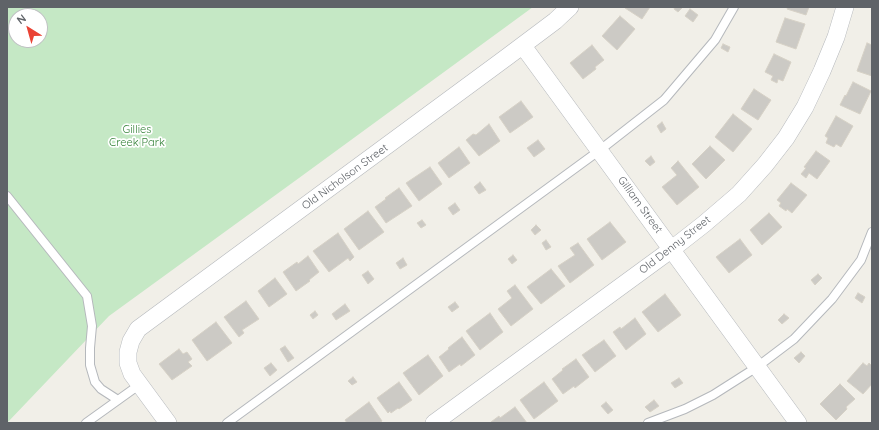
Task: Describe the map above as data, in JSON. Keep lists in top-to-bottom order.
{
  "streets": {
    "street": ["Old Nicholson Street", "Gilliam Street", "Old Denny Street"]
  },
  "crossings": [
    ["Old Nicholson Street", "Gilliam Street"],
    ["Gilliam Street", "Old Denny Street"]
  ],
  "parks": ["Gillies Creek Park"],
  "north": "top left"
}
